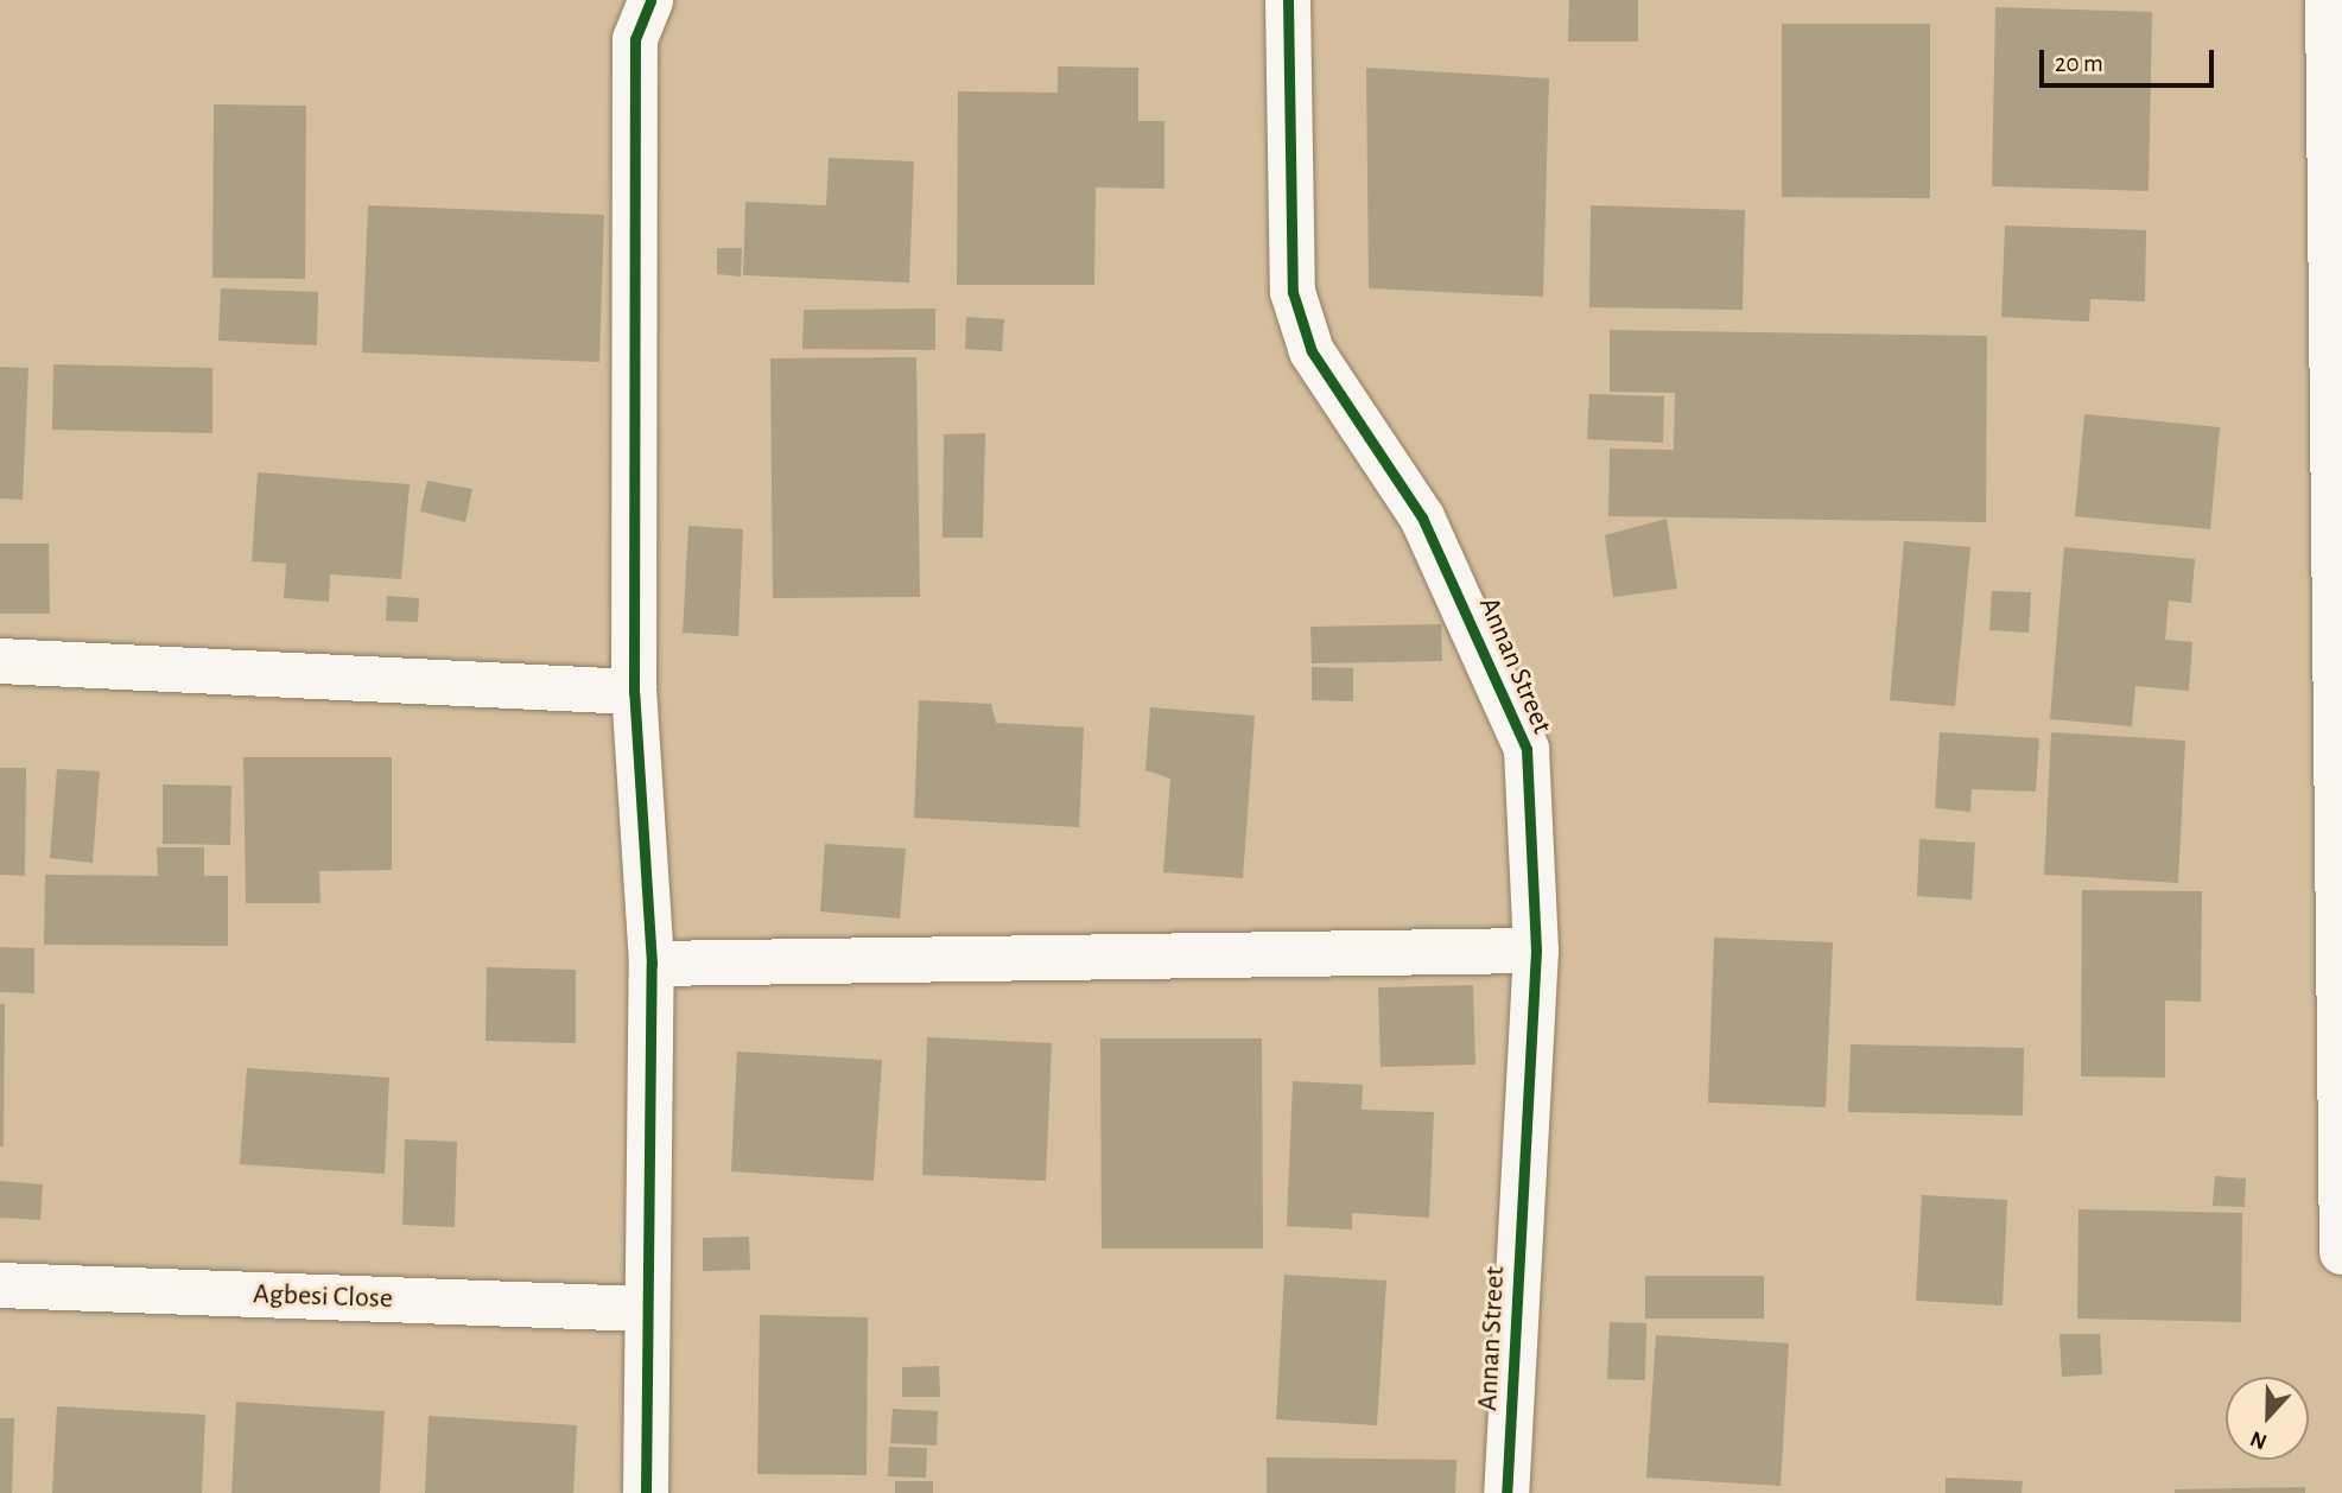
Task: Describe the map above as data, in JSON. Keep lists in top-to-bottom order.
{
  "streets": {
    "street": ["Annan Street", "Agbesi Close"]
  },
  "scale_bar": "20 m",
  "north": "bottom"
}
